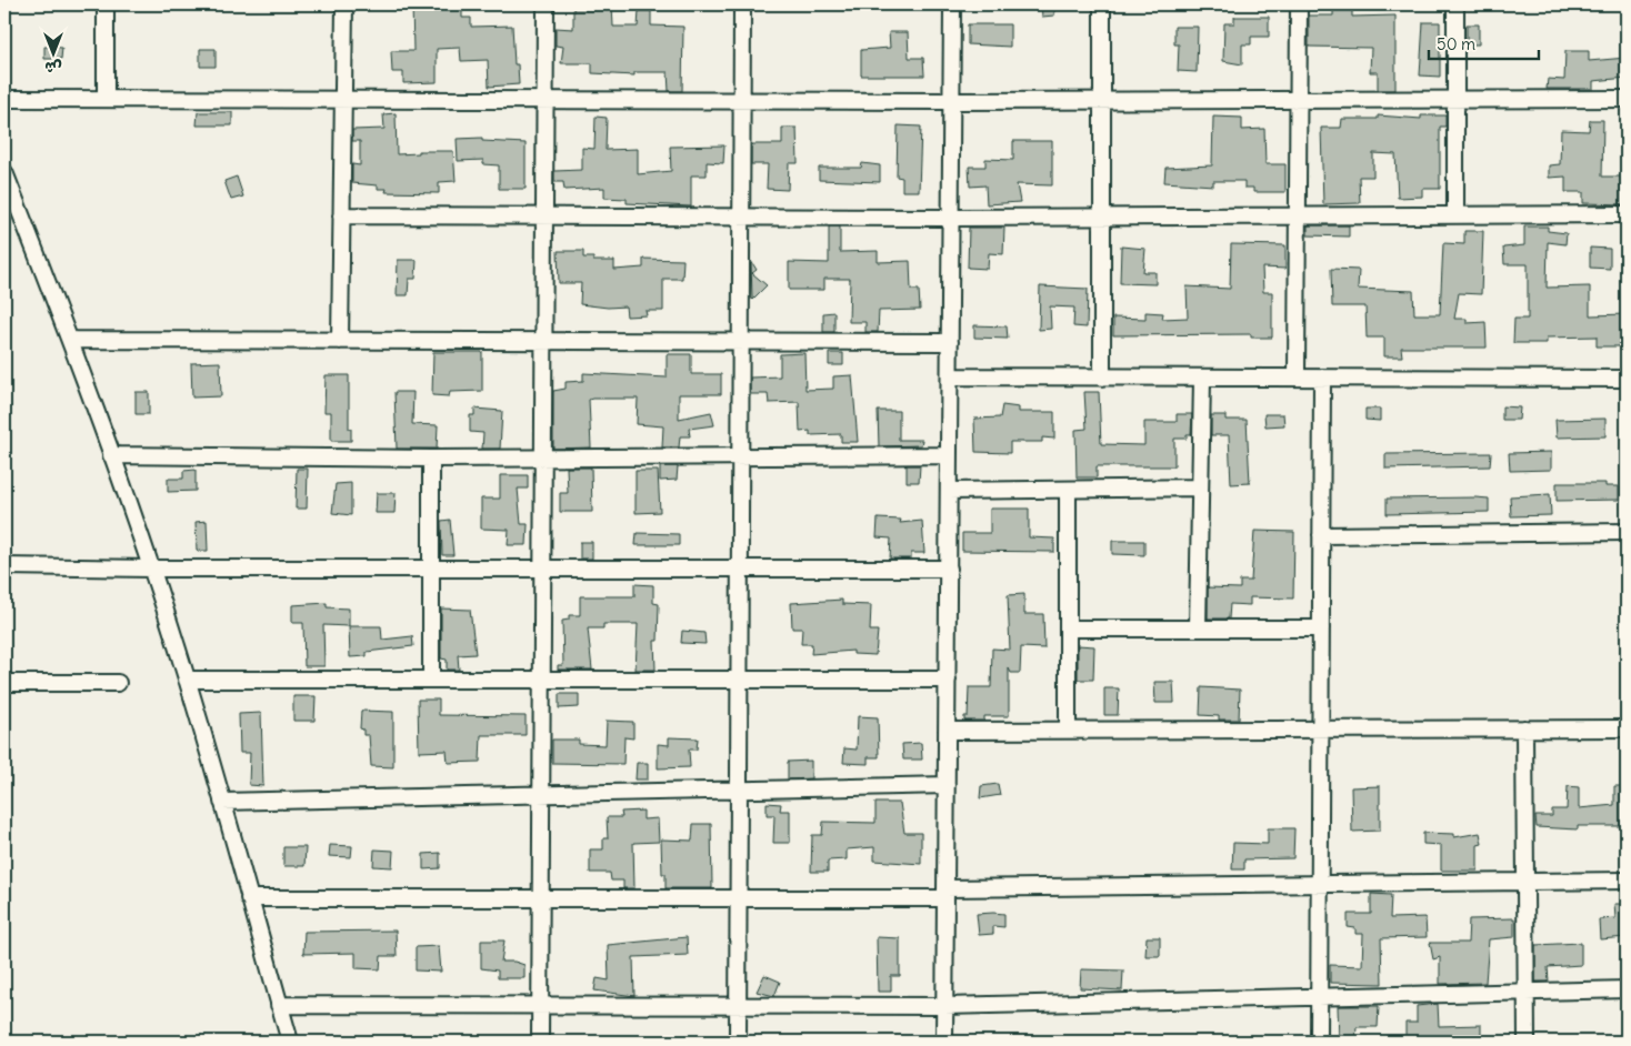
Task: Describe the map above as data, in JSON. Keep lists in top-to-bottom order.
{
  "scale_bar": "50 m",
  "north": "bottom"
}
